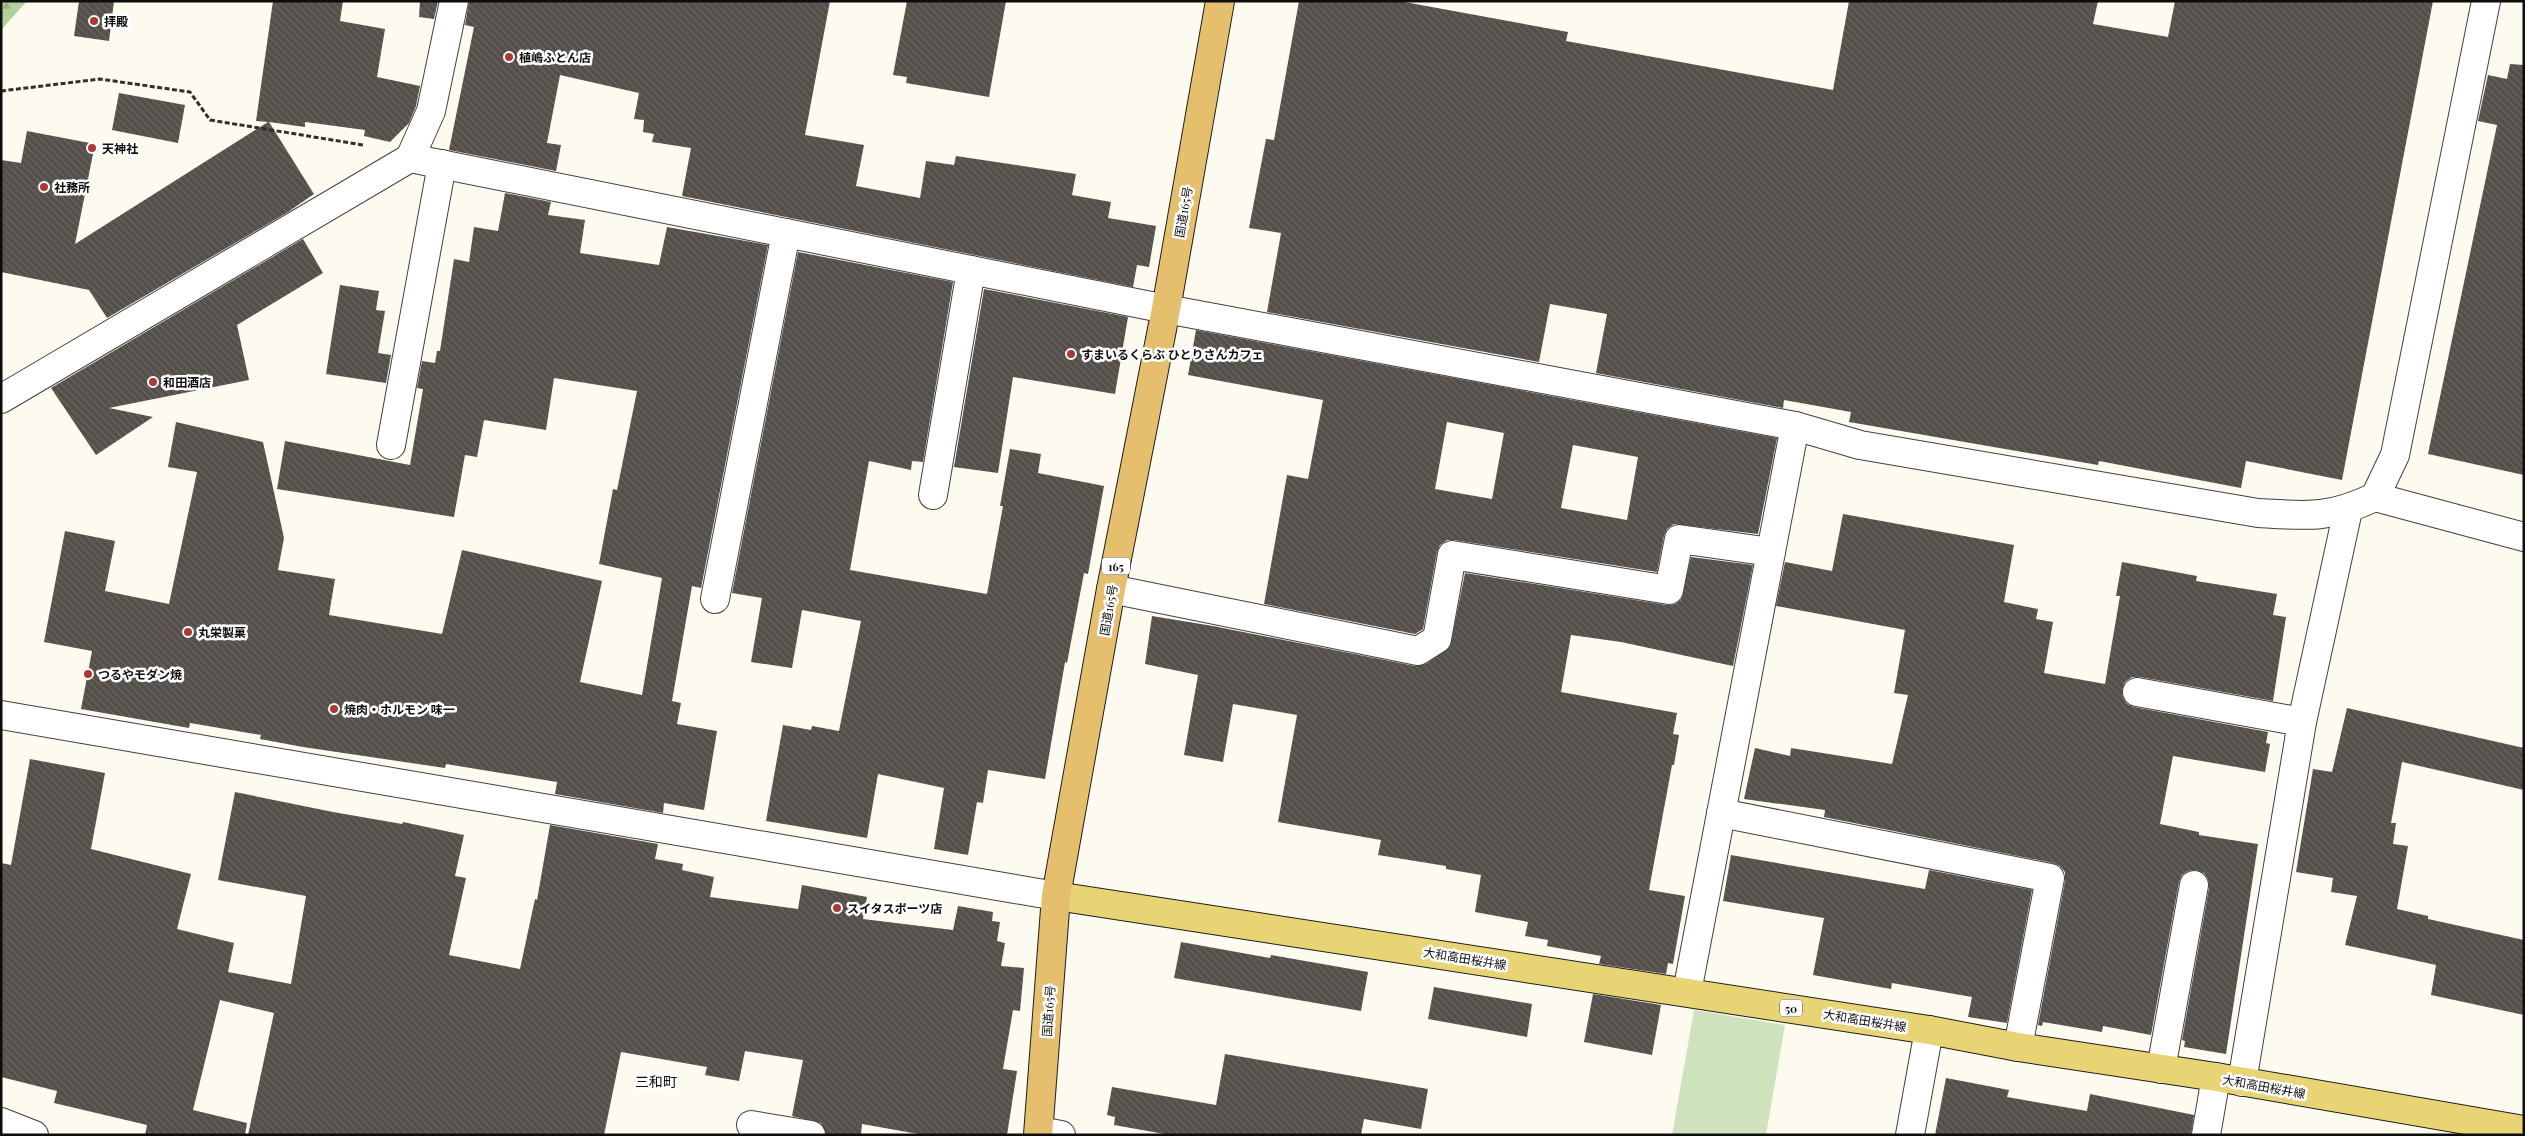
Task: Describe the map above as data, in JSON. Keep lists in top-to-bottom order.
{
  "streets": {
    "highway": ["国道165号", "165"],
    "main road": ["大和高田桜井線", "50"]
  },
  "crossings": [
    ["国道165号", "大和高田桜井線"]
  ],
  "districts": ["三和町"],
  "places": [
    "拝殿",
    "植嶋ふとん店",
    "天神社",
    "社務所",
    "すまいるくらぶ ひとりさんカフェ",
    "和田酒店",
    "丸栄製菓",
    "つるやモダン焼",
    "焼肉・ホルモン 味一",
    "スイタスポーツ店"
  ]
}
